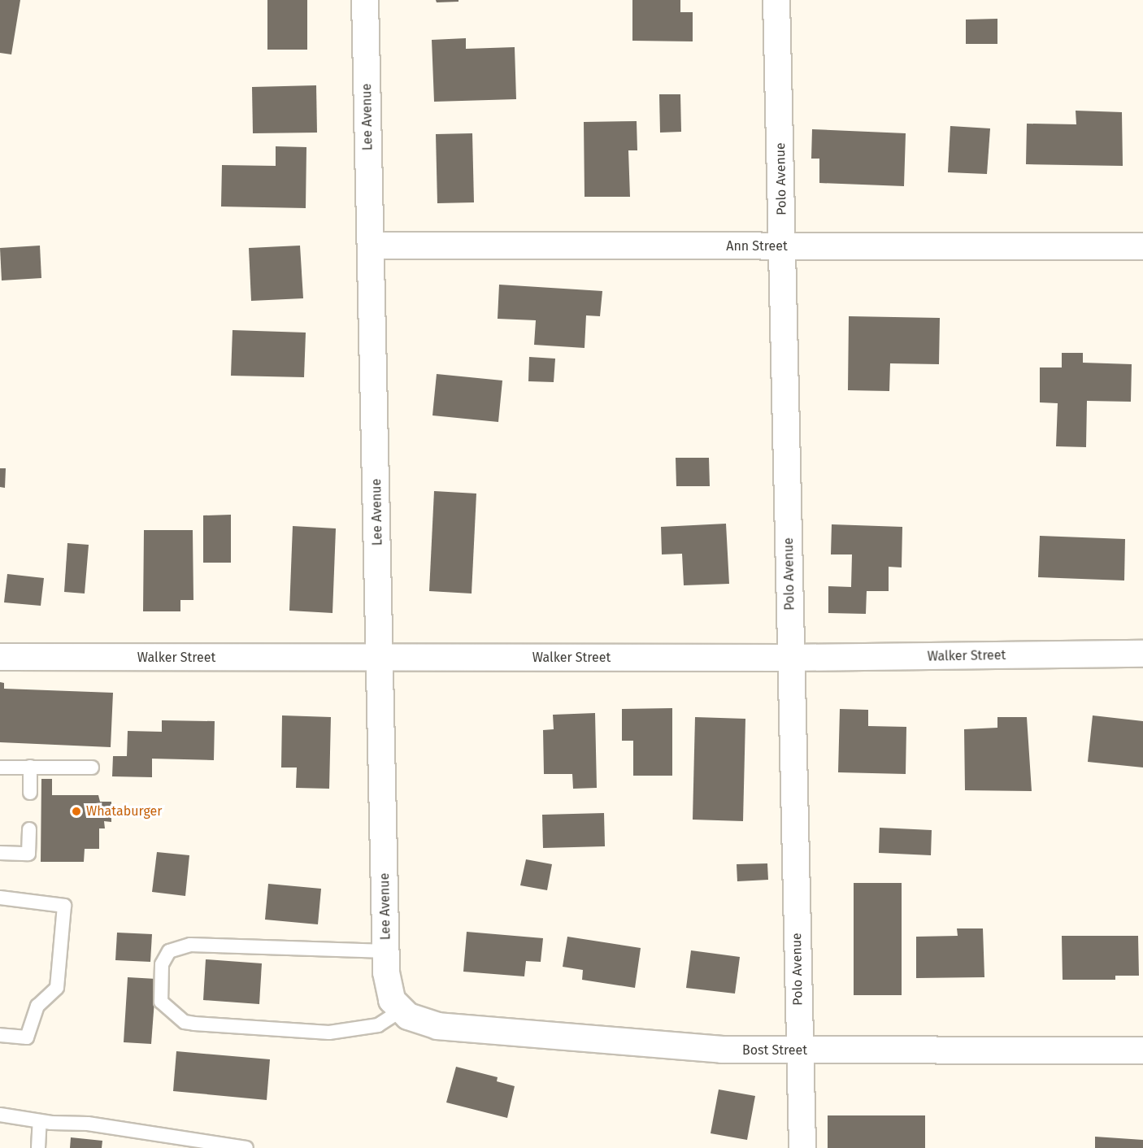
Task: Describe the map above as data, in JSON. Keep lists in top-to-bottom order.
{
  "streets": {
    "street": [
      "Lee Avenue",
      "Polo Avenue",
      "Ann Street",
      "Walker Street",
      "Bost Street"
    ]
  },
  "crossings": [
    ["Lee Avenue", "Ann Street"],
    ["Lee Avenue", "Walker Street"],
    ["Lee Avenue", "Bost Street"],
    ["Polo Avenue", "Ann Street"],
    ["Polo Avenue", "Walker Street"],
    ["Polo Avenue", "Bost Street"]
  ],
  "places": ["Whataburger"]
}
